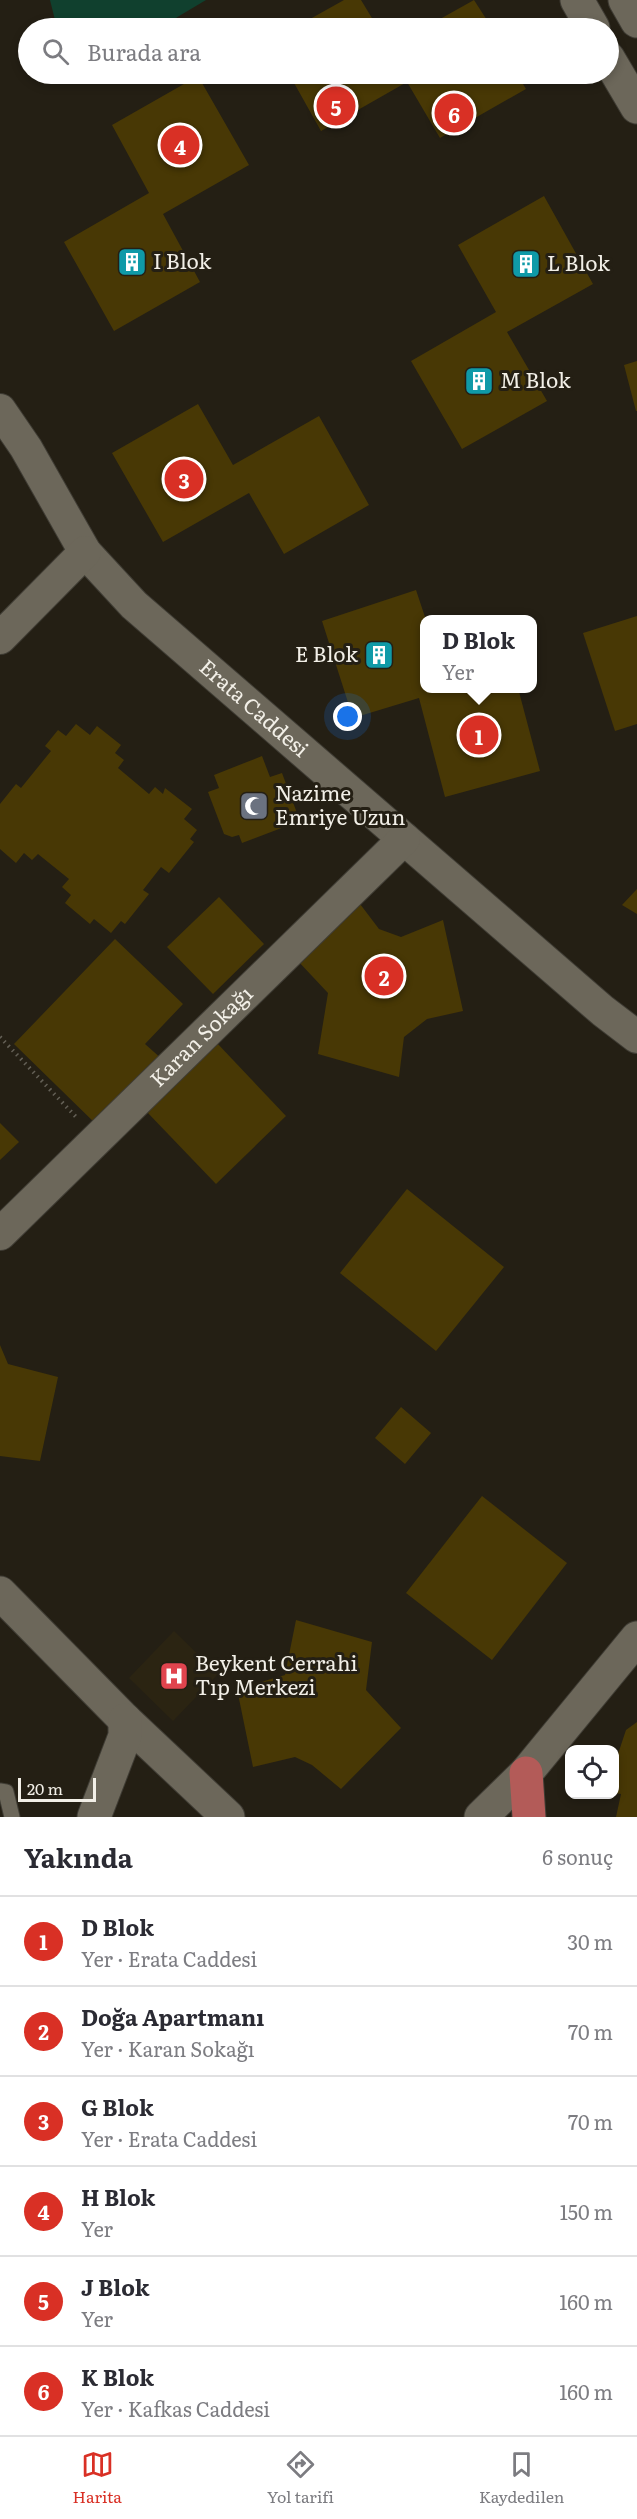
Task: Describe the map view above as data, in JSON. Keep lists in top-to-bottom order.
{
  "streets": {
    "street": ["Erata Caddesi", "Karan Sokağı"]
  },
  "crossings": [
    ["Erata Caddesi", "Karan Sokağı"]
  ],
  "places": {
    "building": [
      "I Blok",
      "L Blok",
      "M Blok",
      "E Blok"
    ],
    "mosque": ["Nazime Emriye Uzun"],
    "hospital": ["Beykent Cerrahi Tıp Merkezi"]
  },
  "scale_bar": "20 m",
  "page": {
    "search": "Burada ara",
    "pins": [
      "5",
      "6",
      "4",
      "3",
      "1",
      "2"
    ],
    "popup": ["D Blok", "Yer"],
    "scale": "20 m",
    "heading": ["Yakında", "6 sonuç"],
    "list": [
      {
        "mark": "1",
        "name": "D Blok",
        "note": "Yer · Erata Caddesi",
        "value": "30 m"
      },
      {
        "mark": "2",
        "name": "Doğa Apartmanı",
        "note": "Yer · Karan Sokağı",
        "value": "70 m"
      },
      {
        "mark": "3",
        "name": "G Blok",
        "note": "Yer · Erata Caddesi",
        "value": "70 m"
      },
      {
        "mark": "4",
        "name": "H Blok",
        "note": "Yer",
        "value": "150 m"
      },
      {
        "mark": "5",
        "name": "J Blok",
        "note": "Yer",
        "value": "160 m"
      },
      {
        "mark": "6",
        "name": "K Blok",
        "note": "Yer · Kafkas Caddesi",
        "value": "160 m"
      }
    ],
    "nav": ["Harita", "Yol tarifi", "Kaydedilen"]
  }
}
